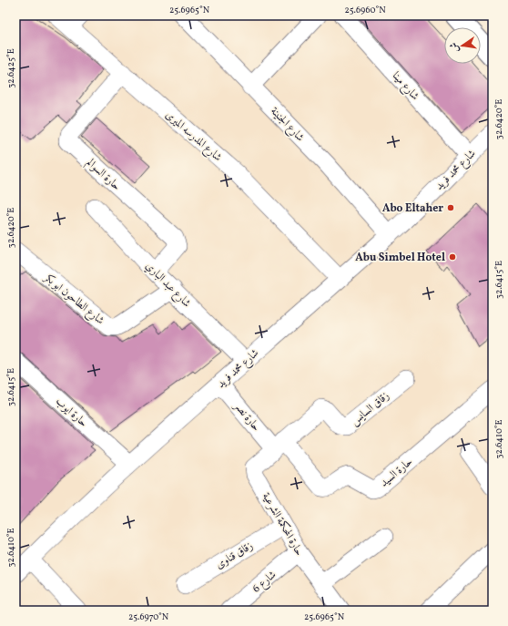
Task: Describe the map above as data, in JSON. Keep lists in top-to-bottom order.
{
  "streets": {
    "street": [
      "شارع مينا",
      "شارع الجنينة",
      "شارع المدرسه الميرى",
      "شارع محمد فريد",
      "حارة السوالم",
      "شارع عبد الباري",
      "شارع الطاحون ابو بكر",
      "زقاق السايس",
      "حارة ايوب",
      "حارة نصر",
      "حارة السيد",
      "حارة المحكمة الشرعية",
      "زقاق قناوى",
      "شارع 6"
    ]
  },
  "crossings": [
    ["شارع مينا", "شارع محمد فريد"],
    ["شارع الجنينة", "شارع محمد فريد"],
    ["شارع المدرسه الميرى", "شارع محمد فريد"],
    ["شارع المدرسه الميرى", "حارة السوالم"],
    ["شارع محمد فريد", "شارع عبد الباري"],
    ["شارع محمد فريد", "حارة ايوب"],
    ["شارع محمد فريد", "حارة نصر"],
    ["حارة السوالم", "شارع عبد الباري"],
    ["شارع عبد الباري", "شارع الطاحون ابو بكر"],
    ["زقاق السايس", "حارة نصر"],
    ["زقاق السايس", "حارة السيد"],
    ["زقاق السايس", "حارة المحكمة الشرعية"],
    ["حارة نصر", "حارة السيد"],
    ["حارة نصر", "حارة المحكمة الشرعية"],
    ["حارة السيد", "حارة المحكمة الشرعية"],
    ["حارة المحكمة الشرعية", "زقاق قناوى"],
    ["حارة المحكمة الشرعية", "شارع 6"]
  ],
  "places": ["Abo Eltaher", "Abu Simbel Hotel"],
  "north": "left",
  "coordinates": [
    "25.6965°N",
    "25.6960°N",
    "32.6425°E",
    "32.6420°E",
    "32.6415°E",
    "32.6410°E",
    "25.6970°N"
  ]
}
